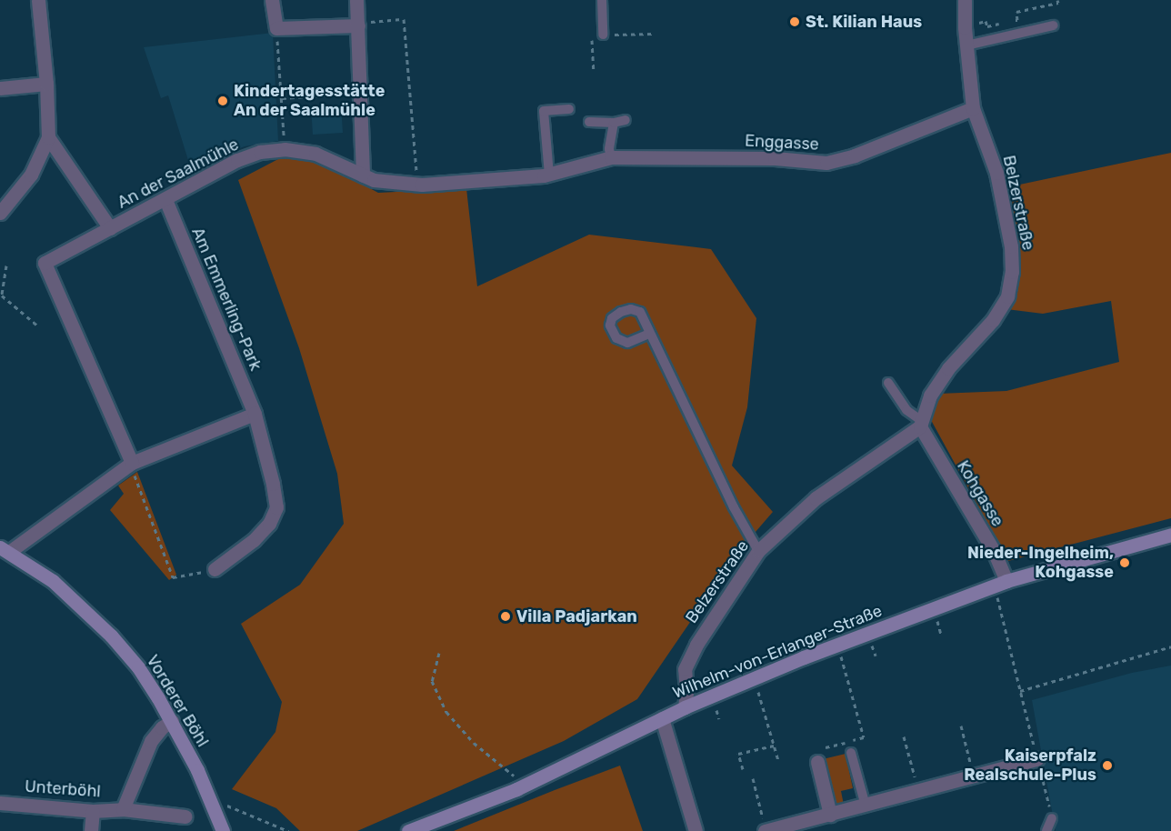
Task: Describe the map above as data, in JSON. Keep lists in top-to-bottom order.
{
  "streets": {
    "main road": ["Wilhelm-von-Erlanger-Straße", "Vorderer Böhl"],
    "street": [
      "Enggasse",
      "An der Saalmühle",
      "Belzerstraße",
      "Am Emmerling-Park",
      "Kohgasse",
      "Unterböhl"
    ]
  },
  "crossings": [
    ["Enggasse", "An der Saalmühle"],
    ["Enggasse", "Belzerstraße"],
    ["An der Saalmühle", "Am Emmerling-Park"],
    ["Belzerstraße", "Kohgasse"],
    ["Belzerstraße", "Wilhelm-von-Erlanger-Straße"],
    ["Kohgasse", "Wilhelm-von-Erlanger-Straße"],
    ["Vorderer Böhl", "Unterböhl"]
  ],
  "places": [
    "St. Kilian Haus",
    "Kindertagesstätte An der Saalmühle",
    "Nieder-Ingelheim, Kohgasse",
    "Villa Padjarkan",
    "Kaiserpfalz Realschule-Plus"
  ]
}
